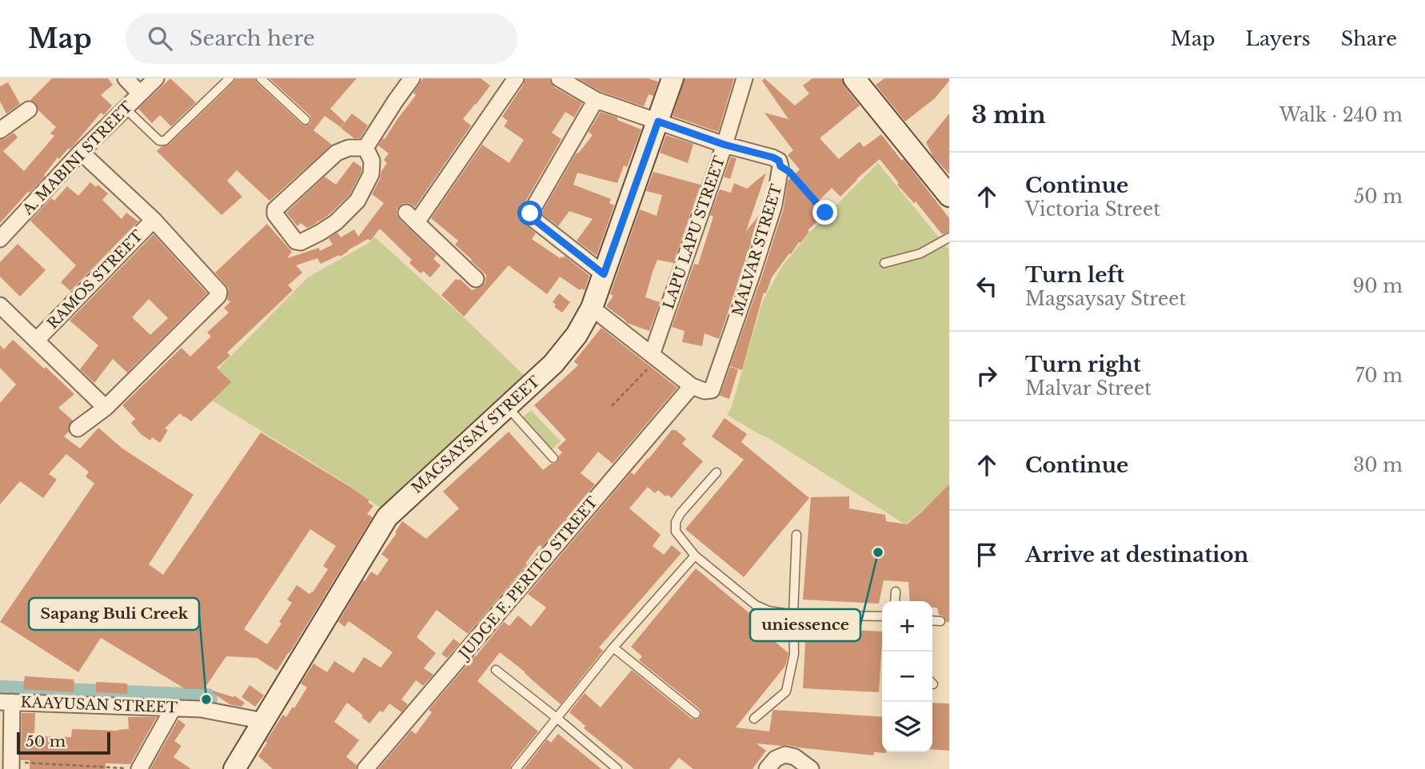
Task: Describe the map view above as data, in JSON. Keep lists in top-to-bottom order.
{
  "streets": {
    "street": [
      "A. MABINI STREET",
      "LAPU LAPU STREET",
      "MALVAR STREET",
      "RAMOS STREET",
      "MAGSAYSAY STREET",
      "JUDGE F. PERITO STREET",
      "KAAYUSAN STREET"
    ]
  },
  "crossings": [
    ["LAPU LAPU STREET", "MALVAR STREET"],
    ["MALVAR STREET", "MAGSAYSAY STREET"],
    ["MALVAR STREET", "JUDGE F. PERITO STREET"],
    ["MAGSAYSAY STREET", "KAAYUSAN STREET"]
  ],
  "places": ["uniessence", "Sapang Buli Creek"],
  "scale_bar": "50 m",
  "page": {
    "header": "Map",
    "search": "Search here",
    "nav": ["Map", "Layers", "Share"],
    "heading": ["3 min", "Walk · 240 m"],
    "list": [
      ["Continue", "Victoria Street", "50 m"],
      ["Turn left", "Magsaysay Street", "90 m"],
      ["Turn right", "Malvar Street", "70 m"],
      ["Continue", "30 m"],
      "Arrive at destination"
    ],
    "map_buttons": ["+", "−"],
    "scale": "50 m"
  }
}
